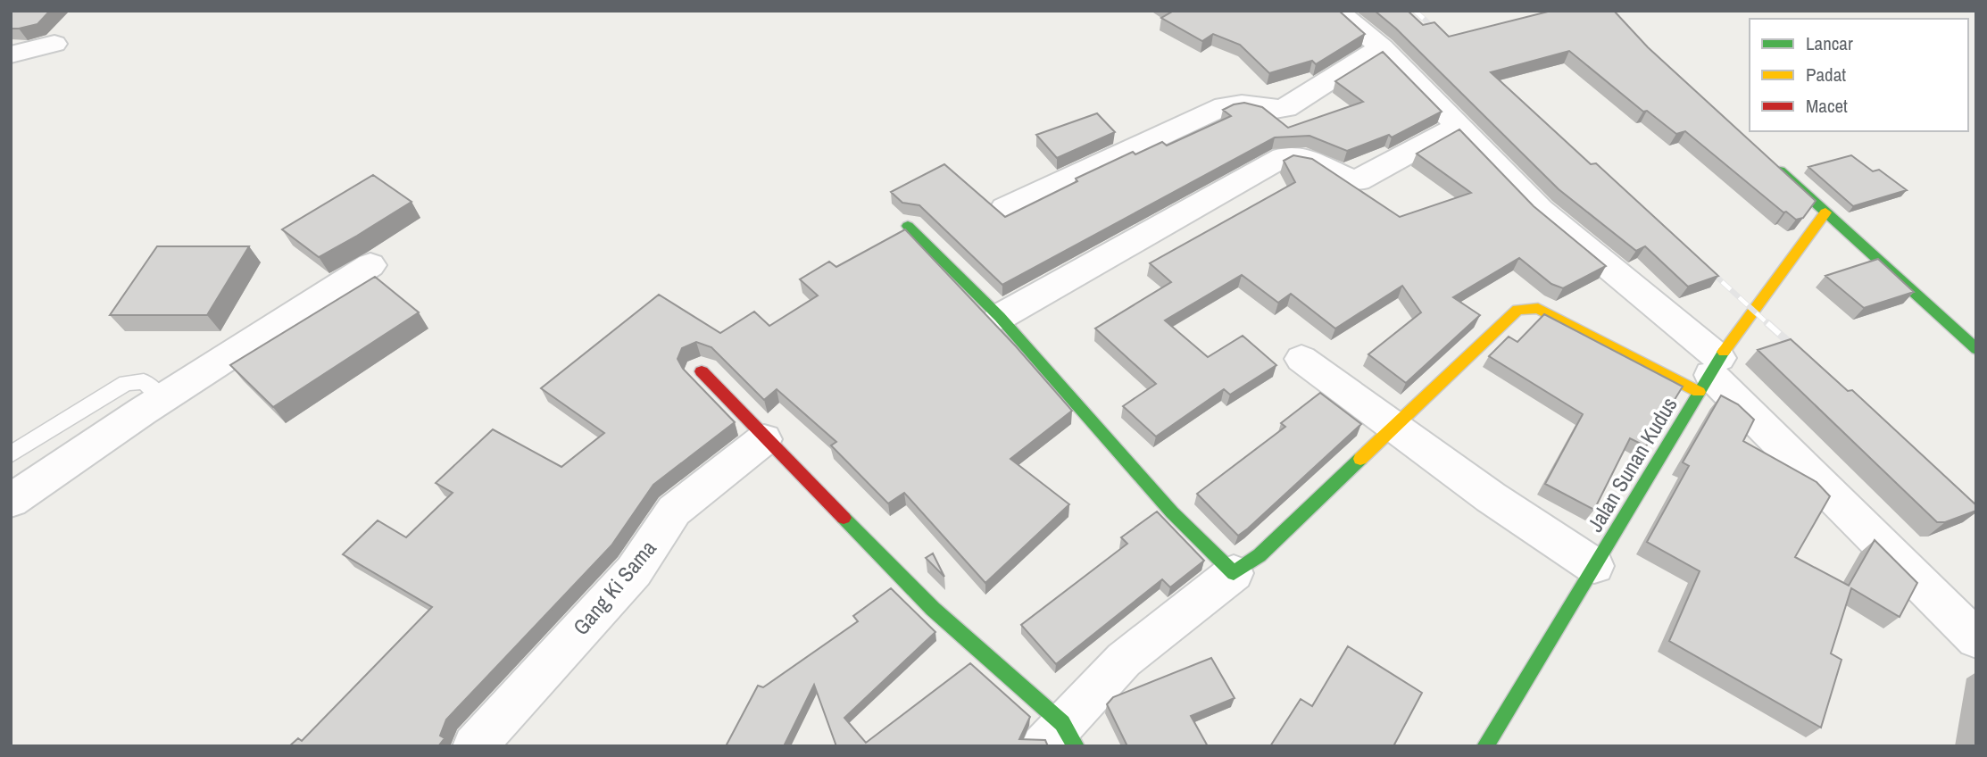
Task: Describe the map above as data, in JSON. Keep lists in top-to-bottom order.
{
  "streets": {
    "main road": ["Jalan Sunan Kudus"],
    "street": ["Gang Ki Sama"]
  },
  "legend": ["Lancar", "Padat", "Macet"]
}
